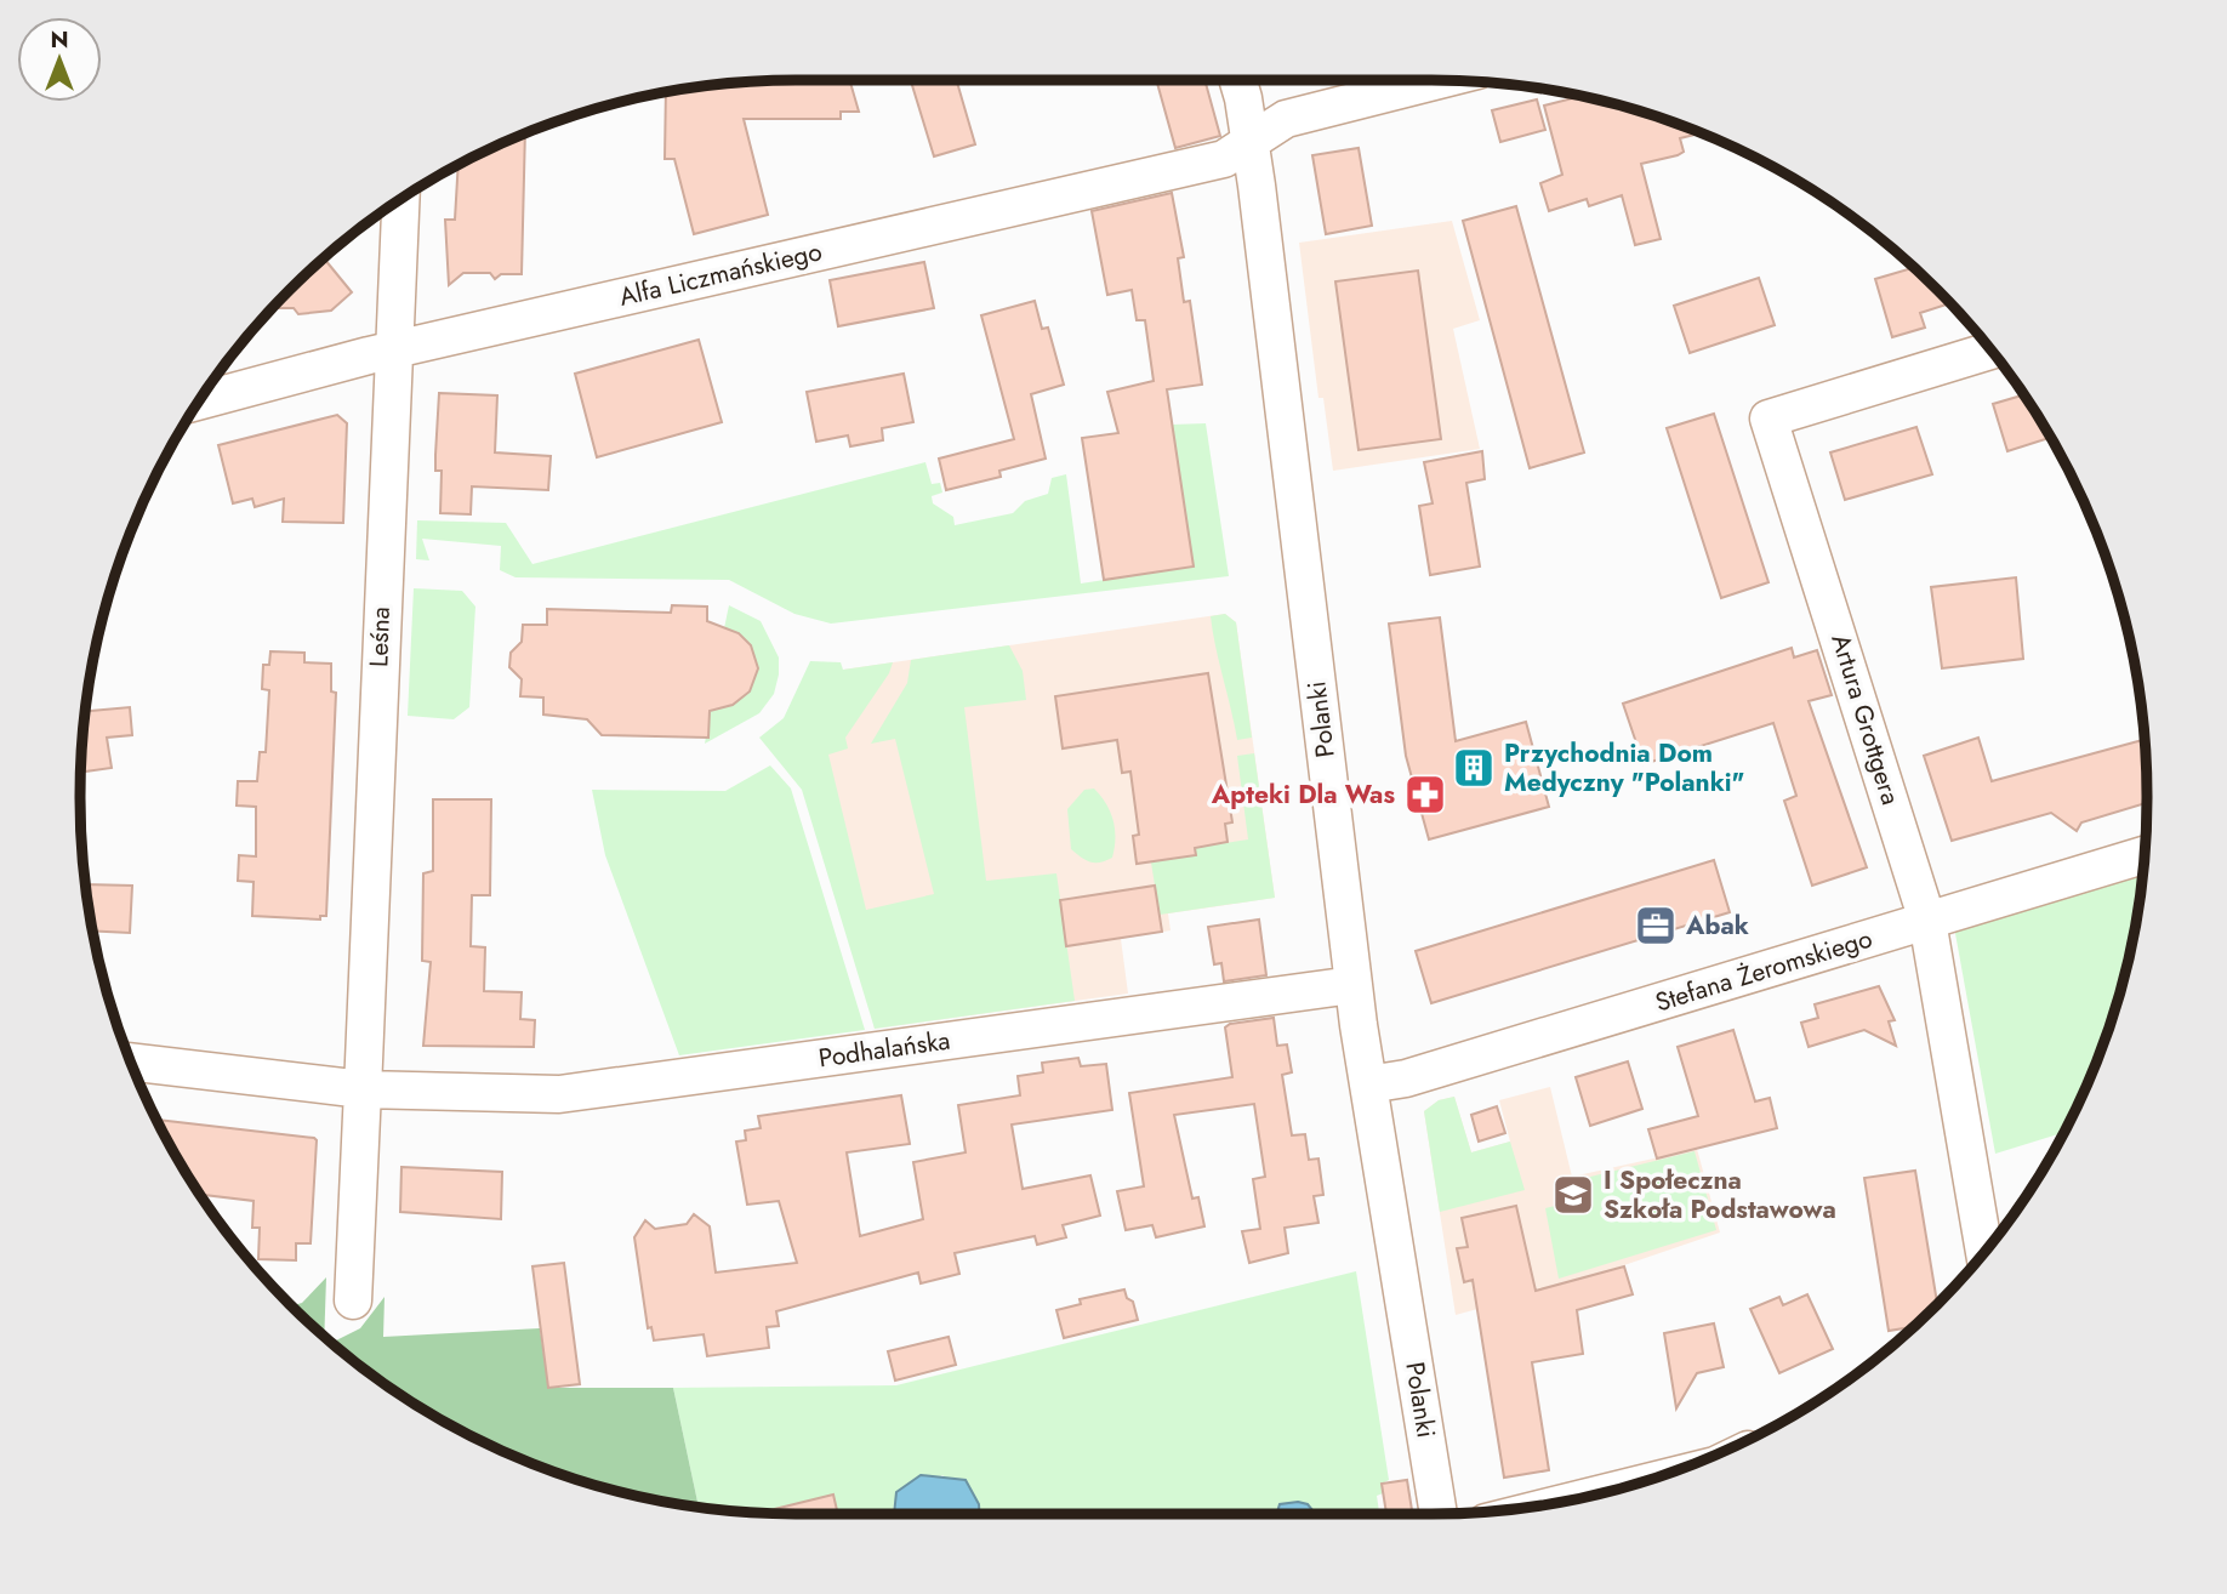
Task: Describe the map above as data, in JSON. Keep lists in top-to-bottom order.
{
  "streets": {
    "street": [
      "Alfa Liczmańskiego",
      "Leśna",
      "Polanki",
      "Artura Grottgera",
      "Stefana Żeromskiego",
      "Podhalańska"
    ]
  },
  "crossings": [
    ["Alfa Liczmańskiego", "Leśna"],
    ["Alfa Liczmańskiego", "Polanki"],
    ["Leśna", "Podhalańska"],
    ["Polanki", "Stefana Żeromskiego"],
    ["Polanki", "Podhalańska"],
    ["Artura Grottgera", "Stefana Żeromskiego"]
  ],
  "places": {
    "building": ["Przychodnia Dom Medyczny \"Polanki\""],
    "pharmacy": ["Apteki Dla Was"],
    "office": ["Abak"],
    "school or university": ["I Społeczna Szkoła Podstawowa"]
  },
  "north": "top"
}
